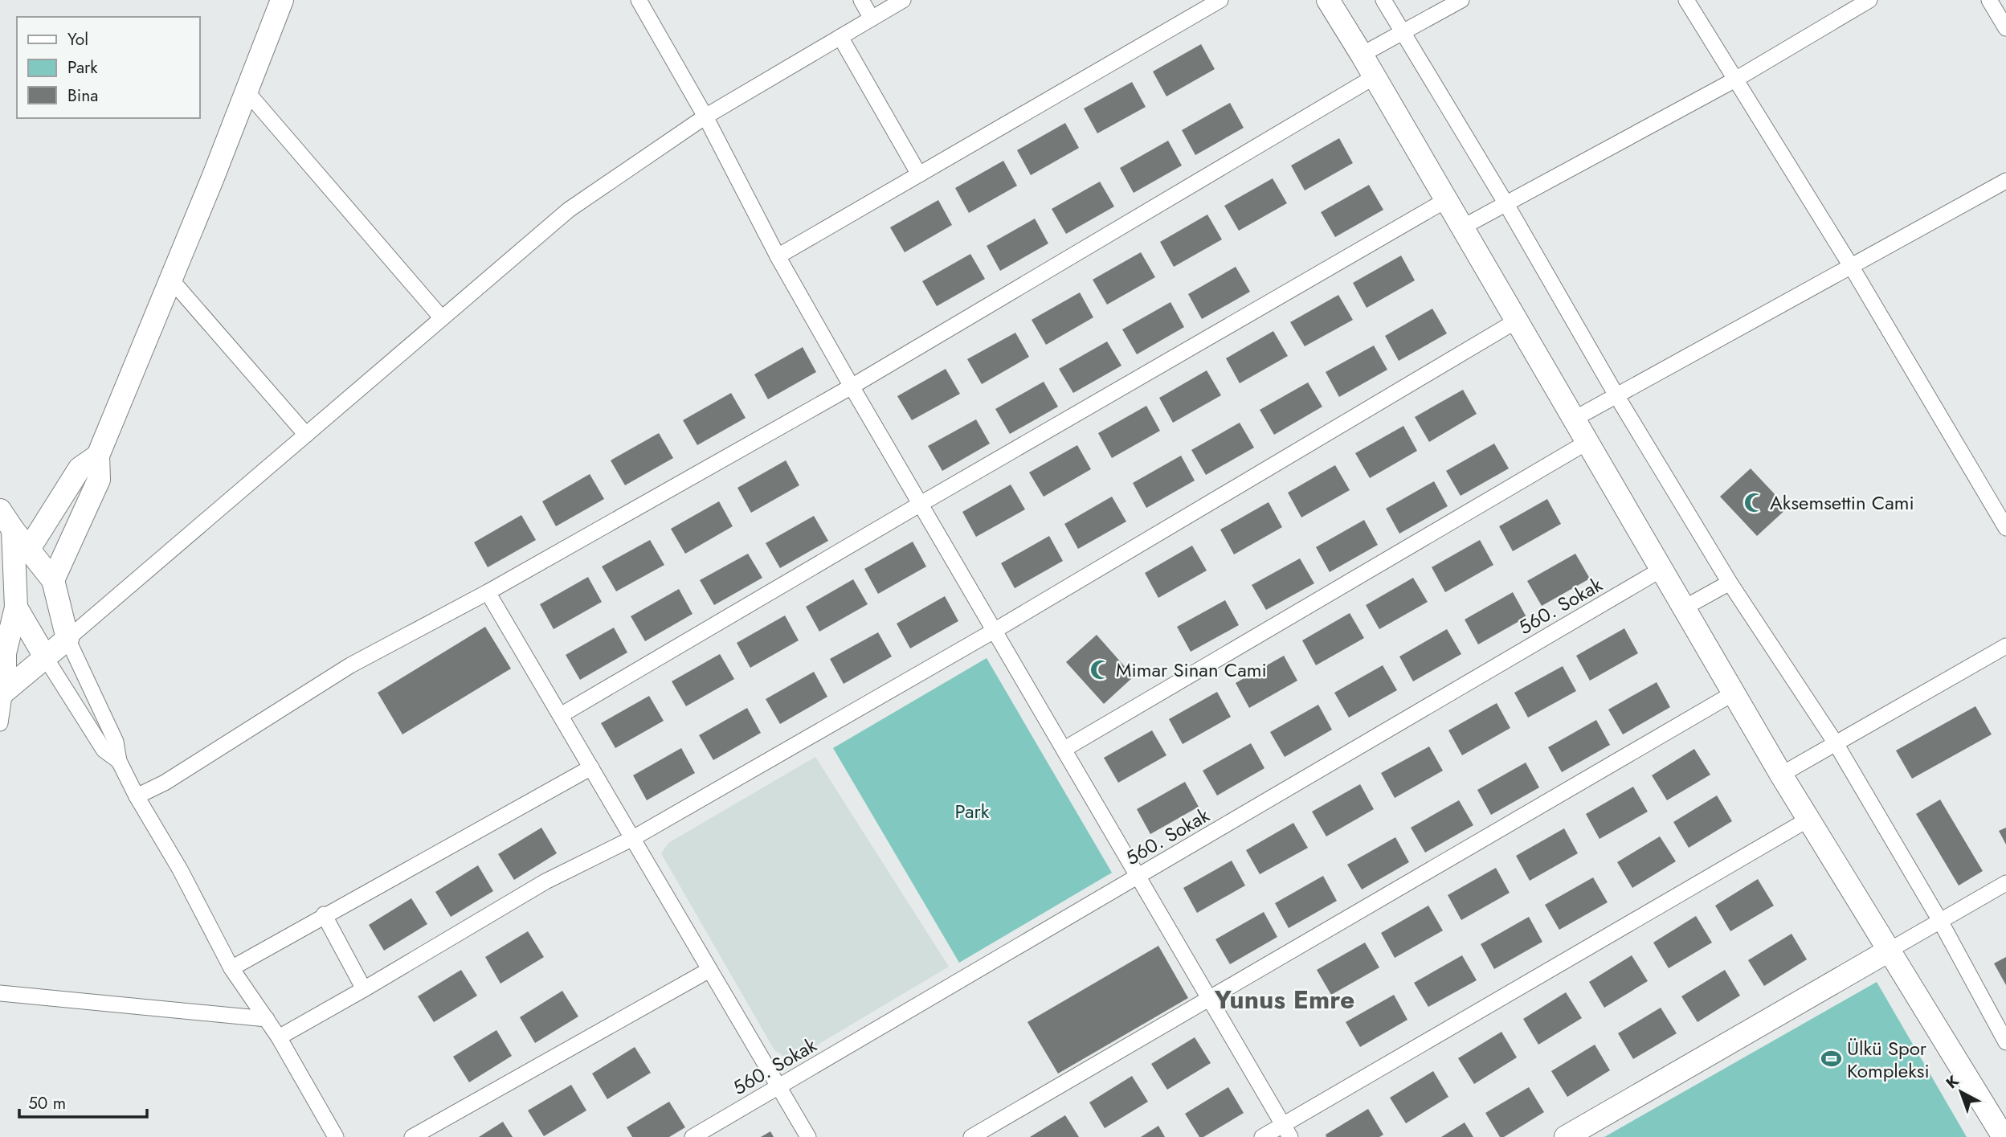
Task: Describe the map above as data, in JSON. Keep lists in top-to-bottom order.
{
  "streets": {
    "street": ["560. Sokak"]
  },
  "districts": ["Yunus Emre"],
  "parks": ["Park"],
  "places": {
    "mosque": ["Aksemsettin Cami", "Mimar Sinan Cami"],
    "sports": ["Ülkü Spor Kompleksi"]
  },
  "legend": ["Yol", "Park", "Bina"],
  "scale_bar": "50 m",
  "north": "top left"
}
